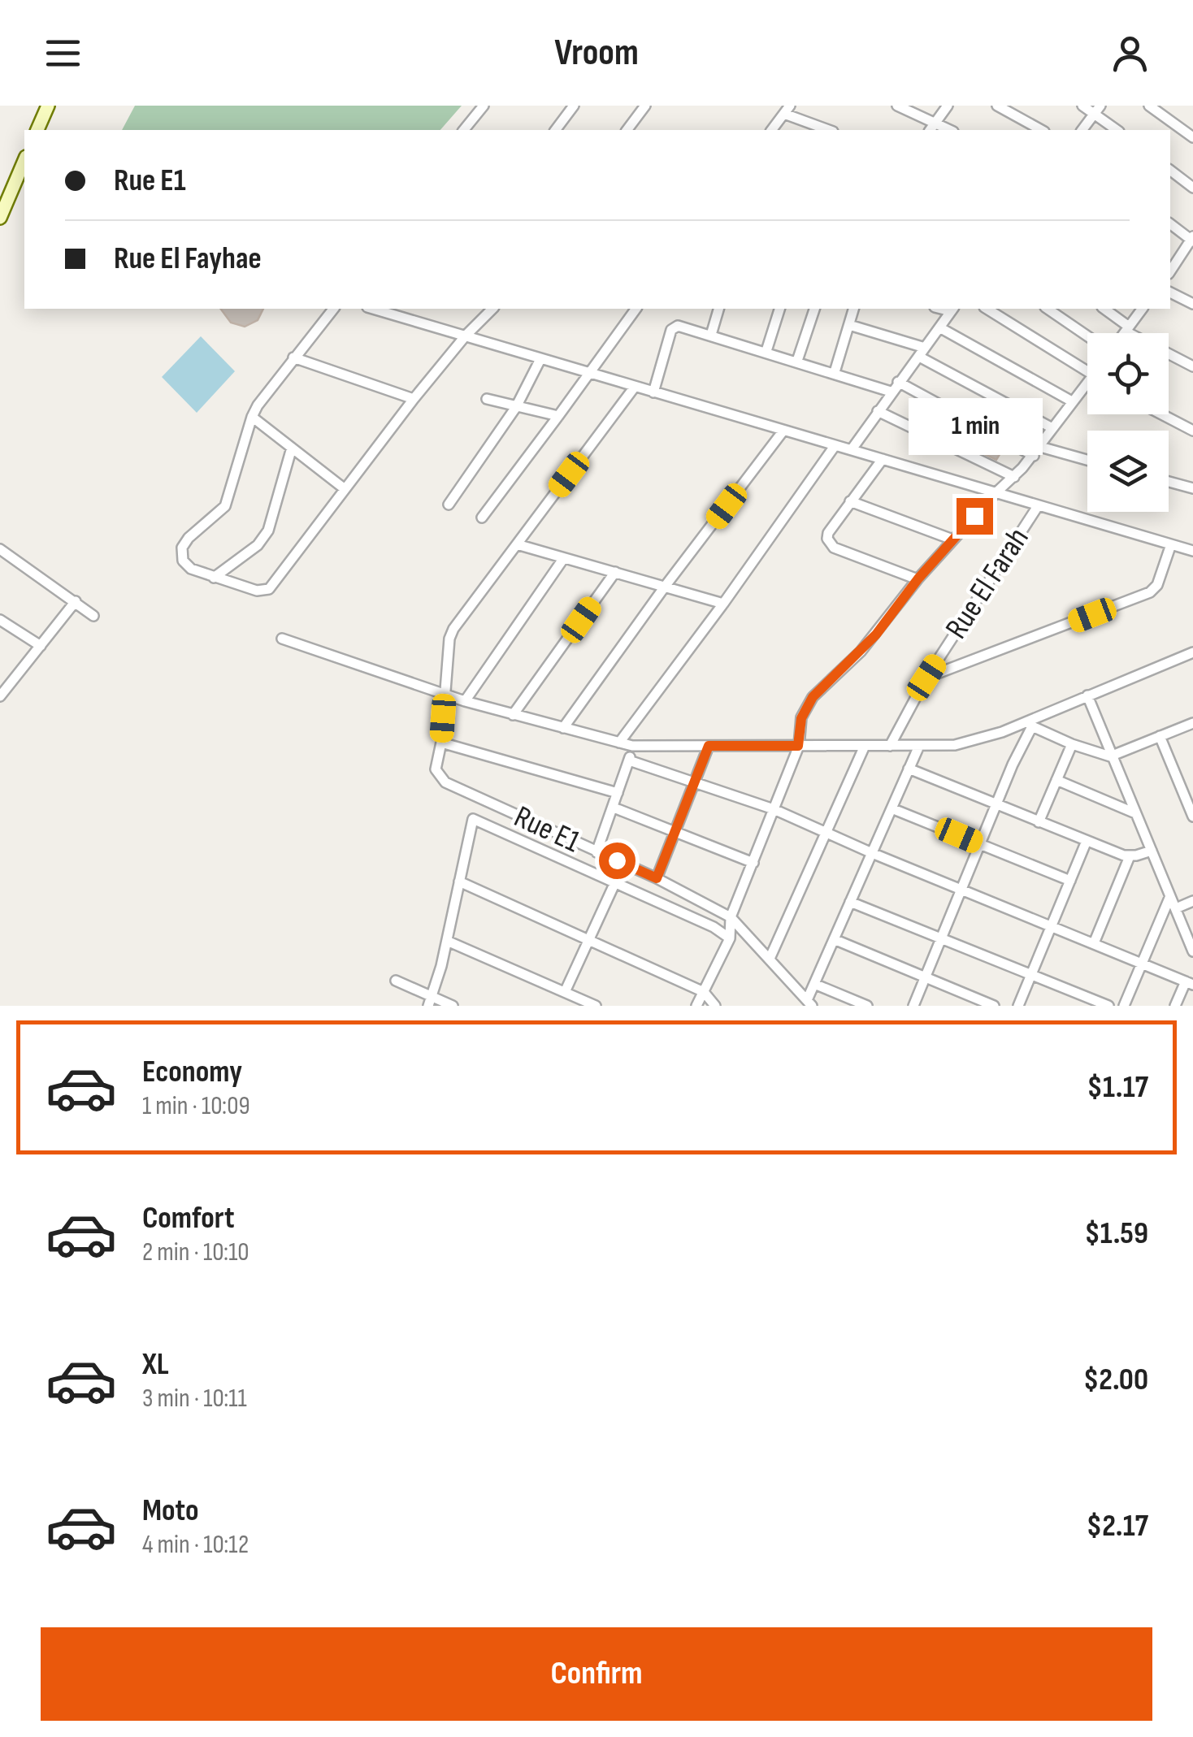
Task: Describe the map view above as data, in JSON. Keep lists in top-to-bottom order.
{
  "streets": {
    "street": ["Rue El Farah", "Rue E1"]
  },
  "page": {
    "header": "Vroom",
    "banner": ["Rue E1", "Rue El Fayhae"],
    "bubble": "1 min",
    "list": [
      {
        "name": "Economy",
        "note": "1 min · 10:09",
        "value": "$1.17"
      },
      {
        "name": "Comfort",
        "note": "2 min · 10:10",
        "value": "$1.59"
      },
      {
        "name": "XL",
        "note": "3 min · 10:11",
        "value": "$2.00"
      },
      {
        "name": "Moto",
        "note": "4 min · 10:12",
        "value": "$2.17"
      }
    ],
    "buttons": "Confirm"
  }
}
